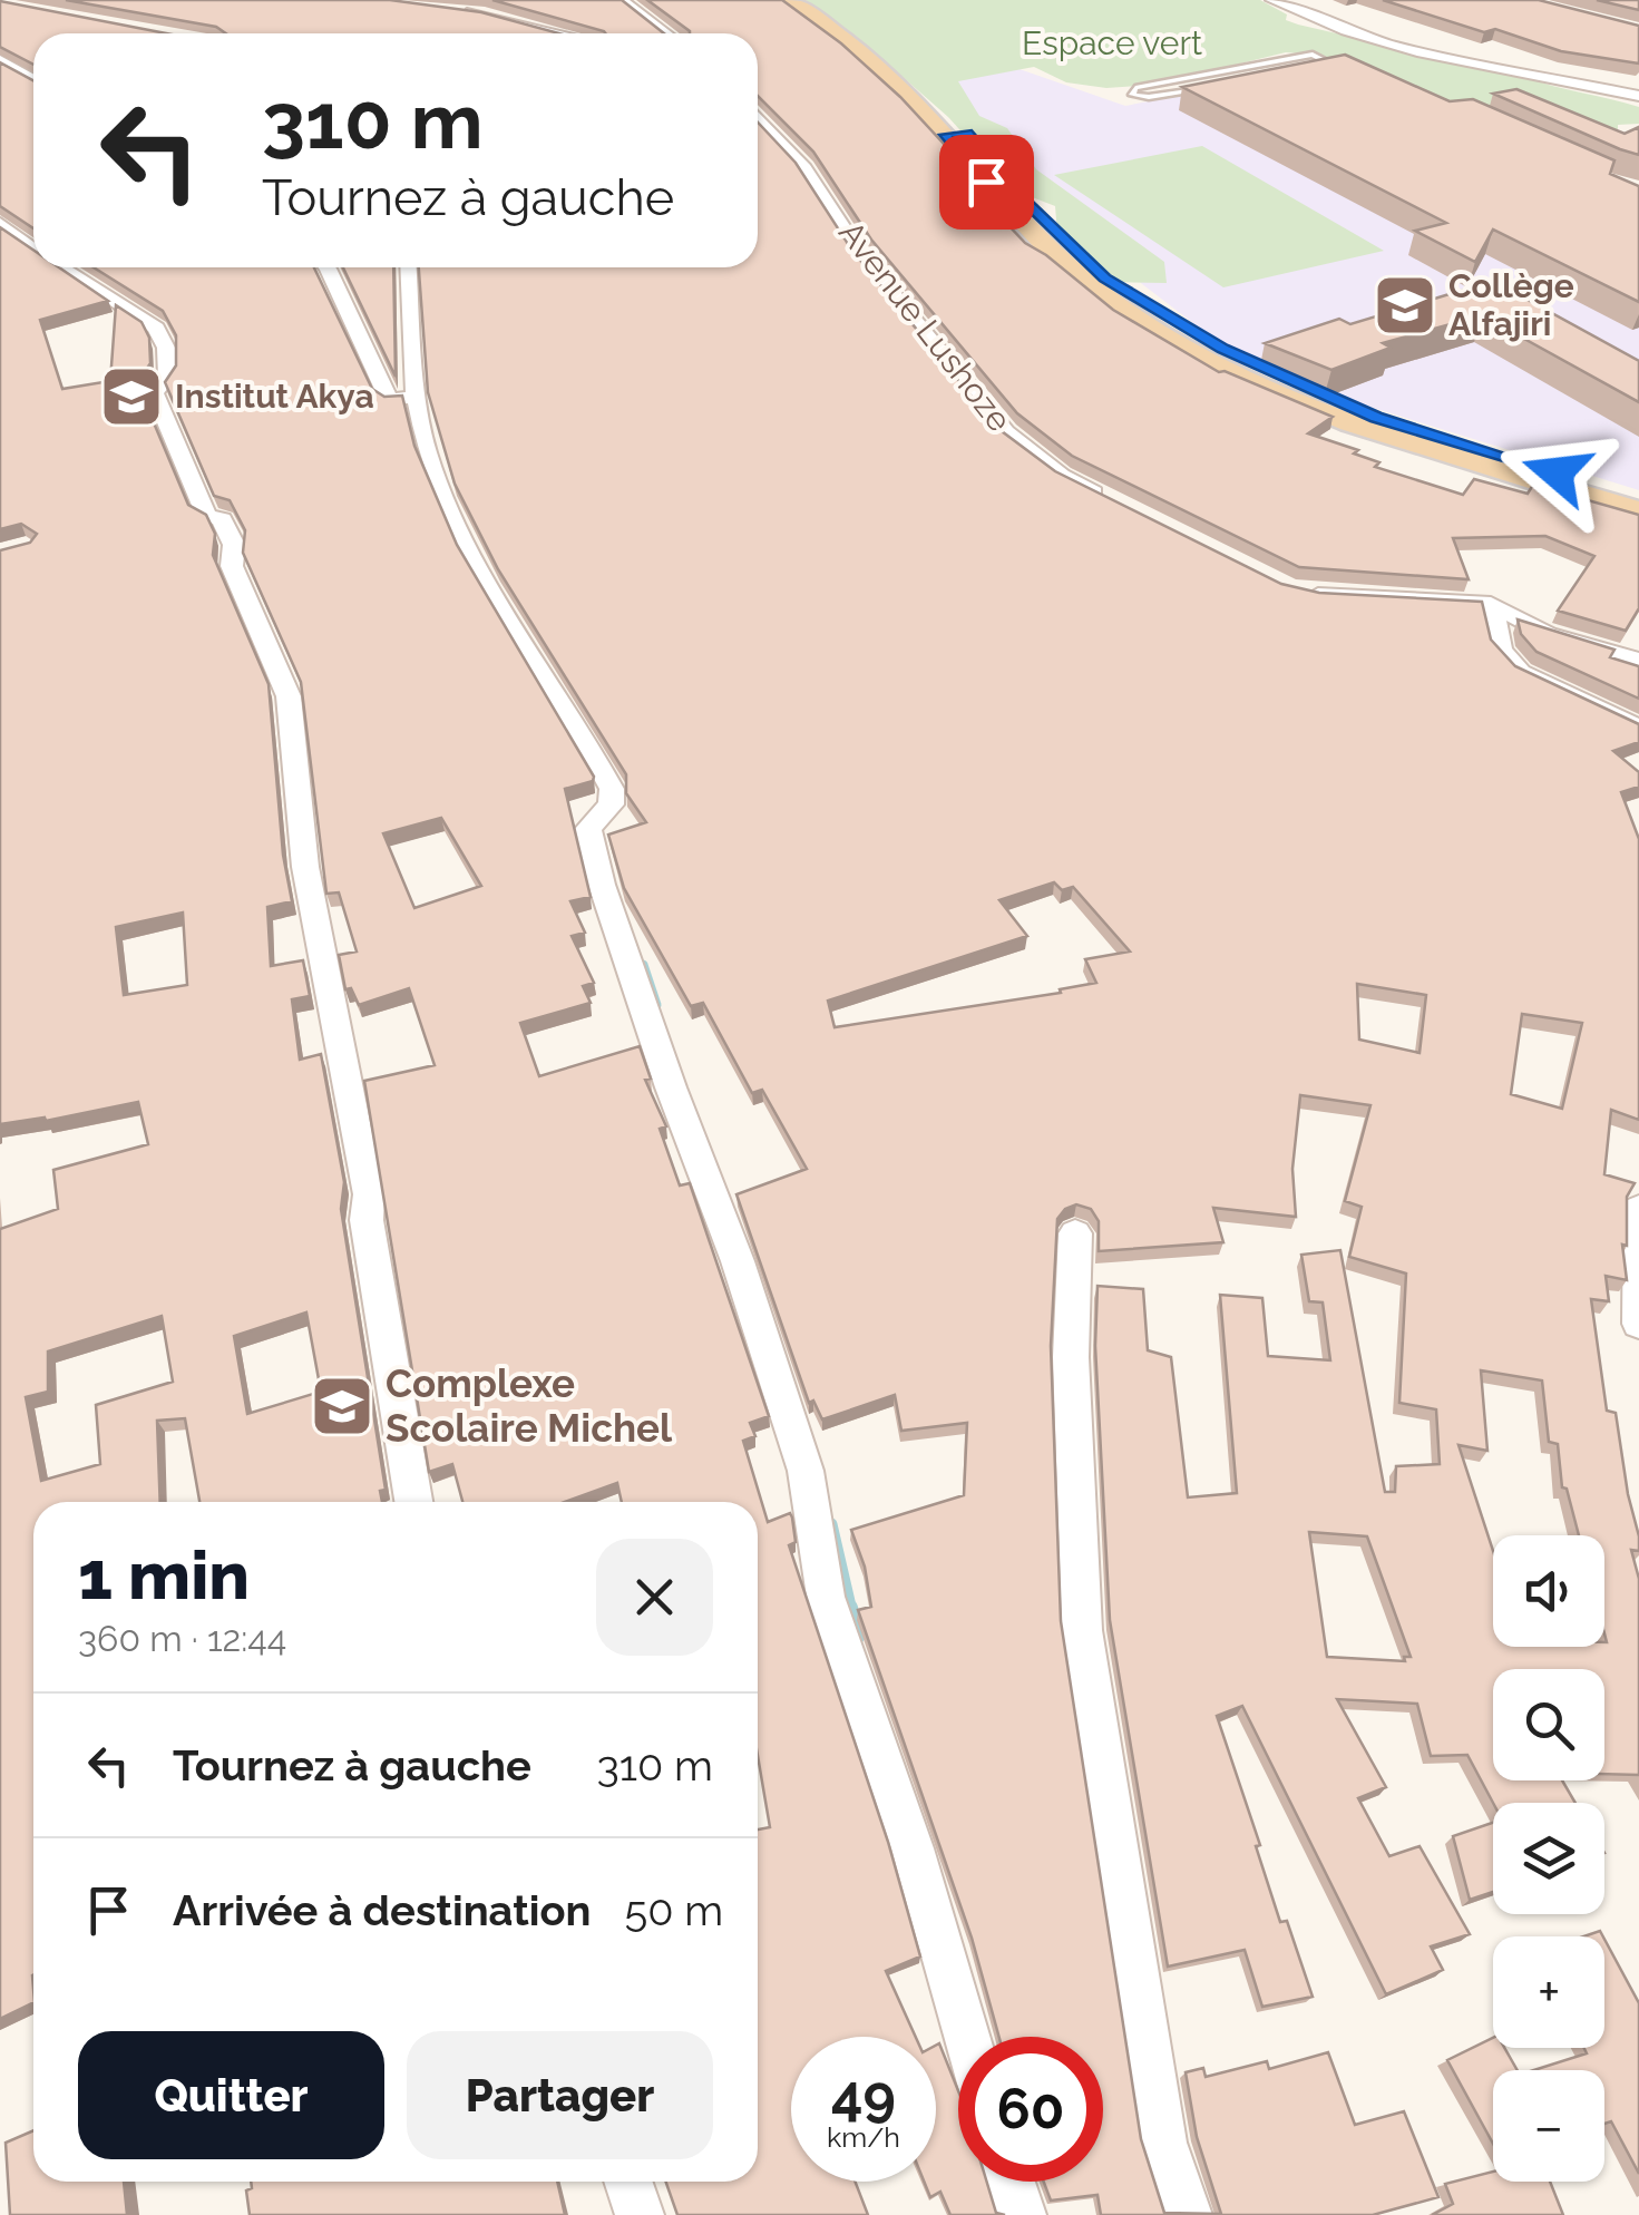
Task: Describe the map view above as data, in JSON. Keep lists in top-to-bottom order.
{
  "streets": {
    "street": ["Avenue Lushoze"]
  },
  "parks": ["Espace vert"],
  "places": {
    "school or university": ["Collège Alfajiri", "Institut Akya", "Complexe Scolaire Michel"]
  },
  "page": {
    "turn": ["310 m", "Tournez à gauche"],
    "heading": ["1 min", "360 m · 12:44"],
    "map_buttons": ["+", "−"],
    "list": [
      {
        "name": "Tournez à gauche",
        "value": "310 m"
      },
      {
        "name": "Arrivée à destination",
        "value": "50 m"
      }
    ],
    "buttons": ["Quitter", "Partager"],
    "speed": "49 km/h",
    "limit": "60"
  }
}
